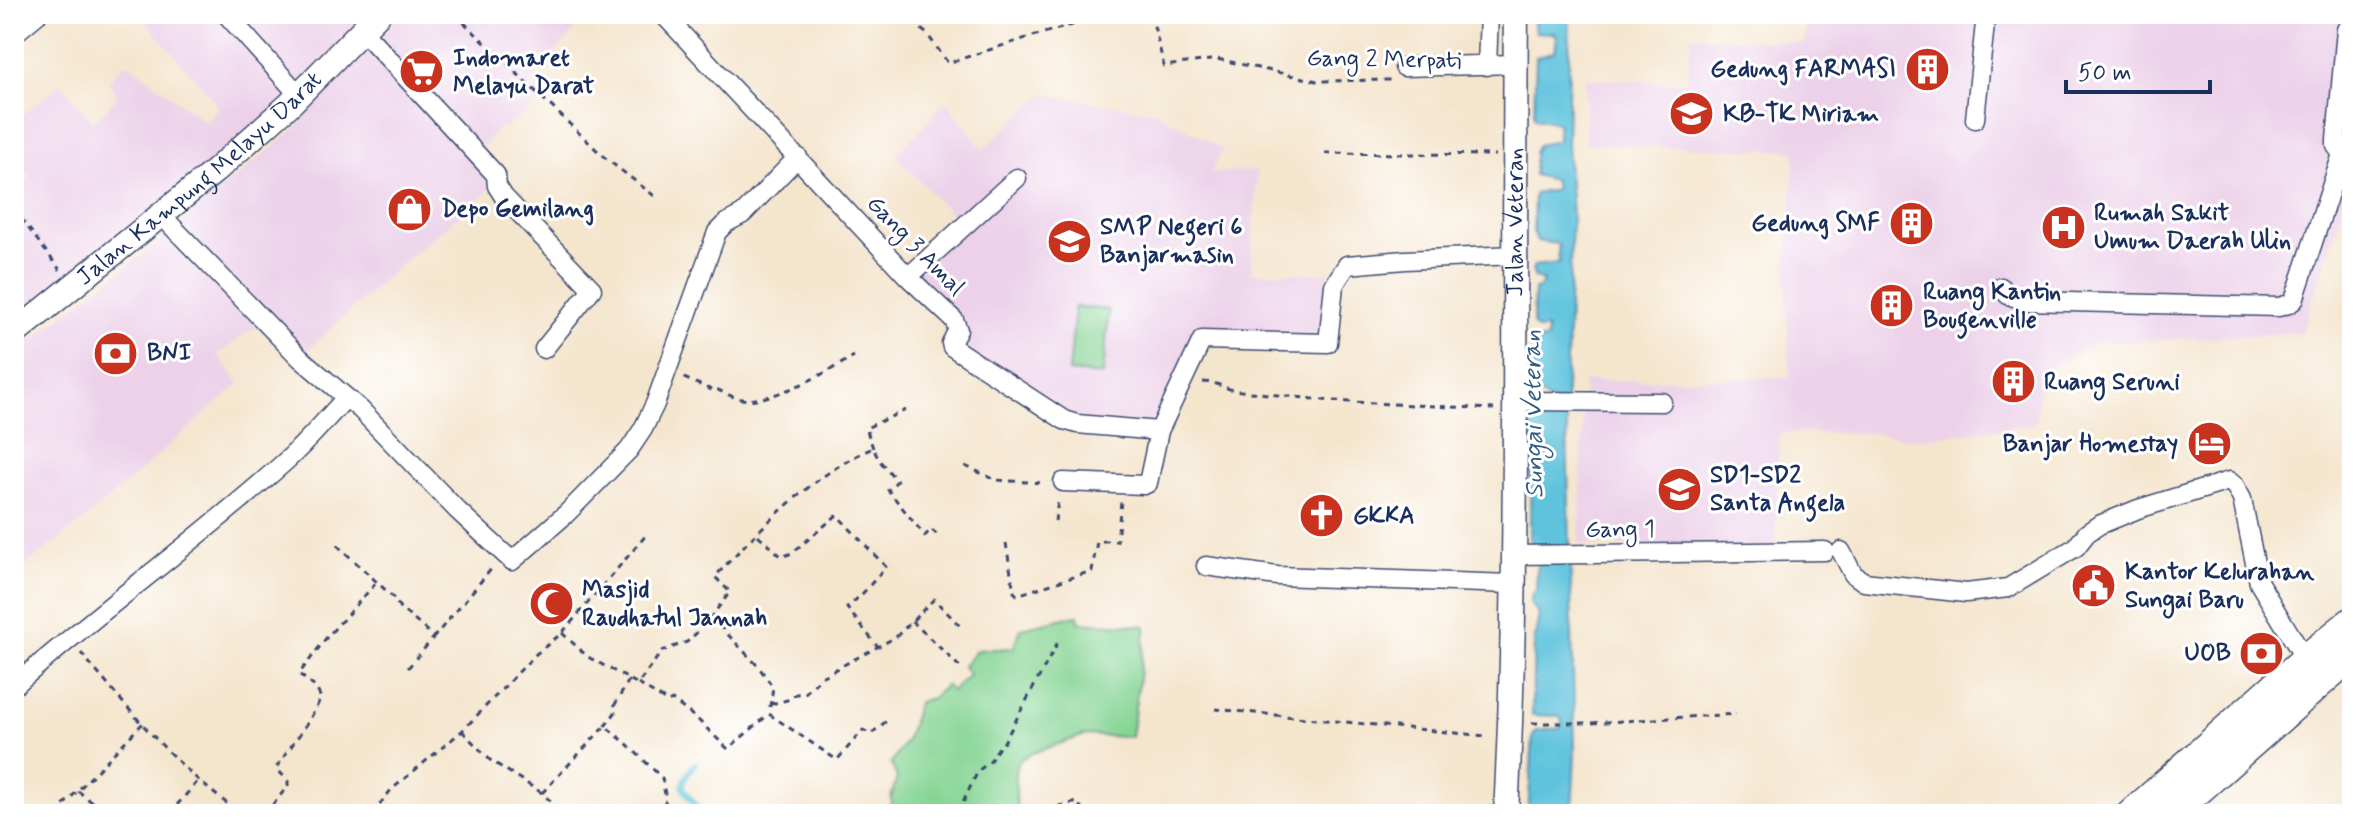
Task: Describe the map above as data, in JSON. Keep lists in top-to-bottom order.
{
  "streets": {
    "main road": ["Jalan Kampung Melayu Darat", "Jalan Veteran"],
    "street": ["Gang 3 Amal", "Gang 1"],
    "path": ["Gang 2 Merpati"]
  },
  "crossings": [
    ["Jalan Veteran", "Gang 1"]
  ],
  "water": ["Sungai Veteran"],
  "places": {
    "building": [
      "Gedung FARMASI",
      "Gedung SMF",
      "Ruang Kantin Bougenville",
      "Ruang Seruni"
    ],
    "supermarket": ["Indomaret Melayu Darat"],
    "school or university": ["KB-TK Miriam", "SMP Negeri 6 Banjarmasin", "SD1-SD2 Santa Angela"],
    "shop": ["Depo Gemilang"],
    "hospital": ["Rumah Sakit Umum Daerah Ulin"],
    "bank": ["BNI", "UOB"],
    "hotel": ["Banjar Homestay"],
    "church": ["GKKA"],
    "public building": ["Kantor Kelurahan Sungai Baru"],
    "mosque": ["Masjid Raudhatul Jannah"]
  },
  "scale_bar": "50 m"
}
